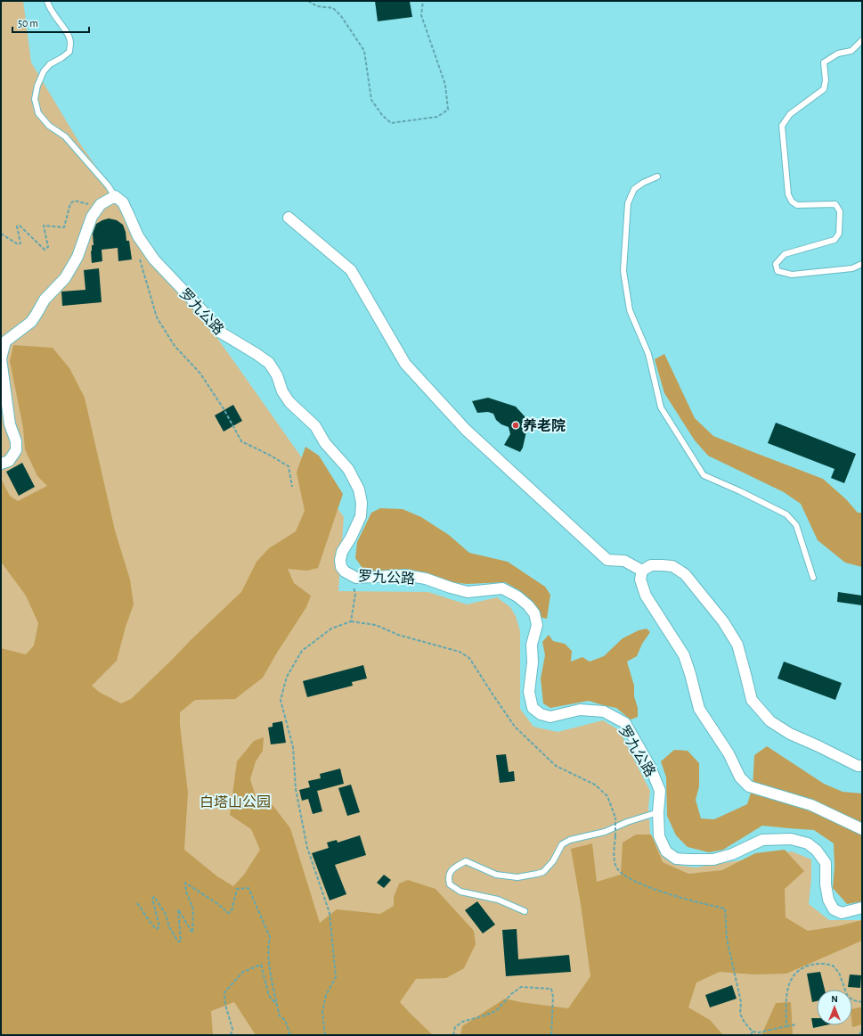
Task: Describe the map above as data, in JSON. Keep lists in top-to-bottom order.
{
  "streets": {
    "street": ["罗九公路"]
  },
  "parks": ["白塔山公园"],
  "places": ["养老院"],
  "scale_bar": "50 m",
  "north": "top"
}
